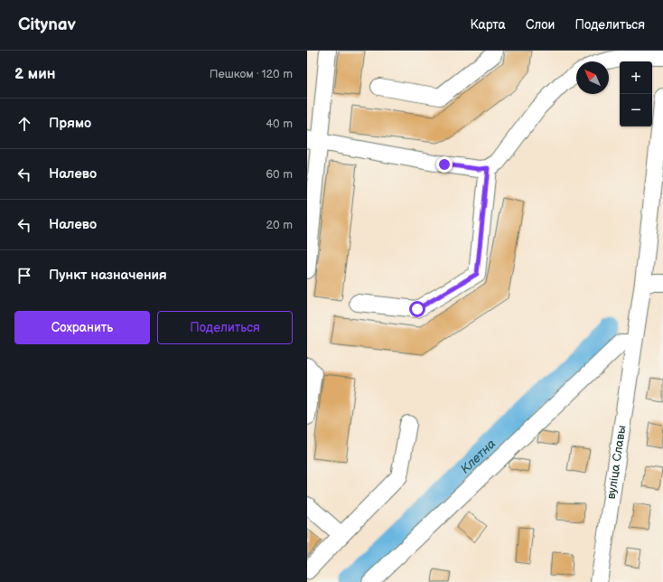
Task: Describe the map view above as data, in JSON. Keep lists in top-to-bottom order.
{
  "streets": {
    "street": ["вуліца Славы"]
  },
  "water": ["Клетна"],
  "north": "top left",
  "page": {
    "header": "Citynav",
    "nav": ["Карта", "Слои", "Поделиться"],
    "heading": ["2 мин", "Пешком · 120 m"],
    "map_buttons": ["+", "−"],
    "list": [
      ["Прямо", "40 m"],
      ["Налево", "60 m"],
      ["Налево", "20 m"],
      "Пункт назначения"
    ],
    "buttons": ["Сохранить", "Поделиться"]
  }
}
